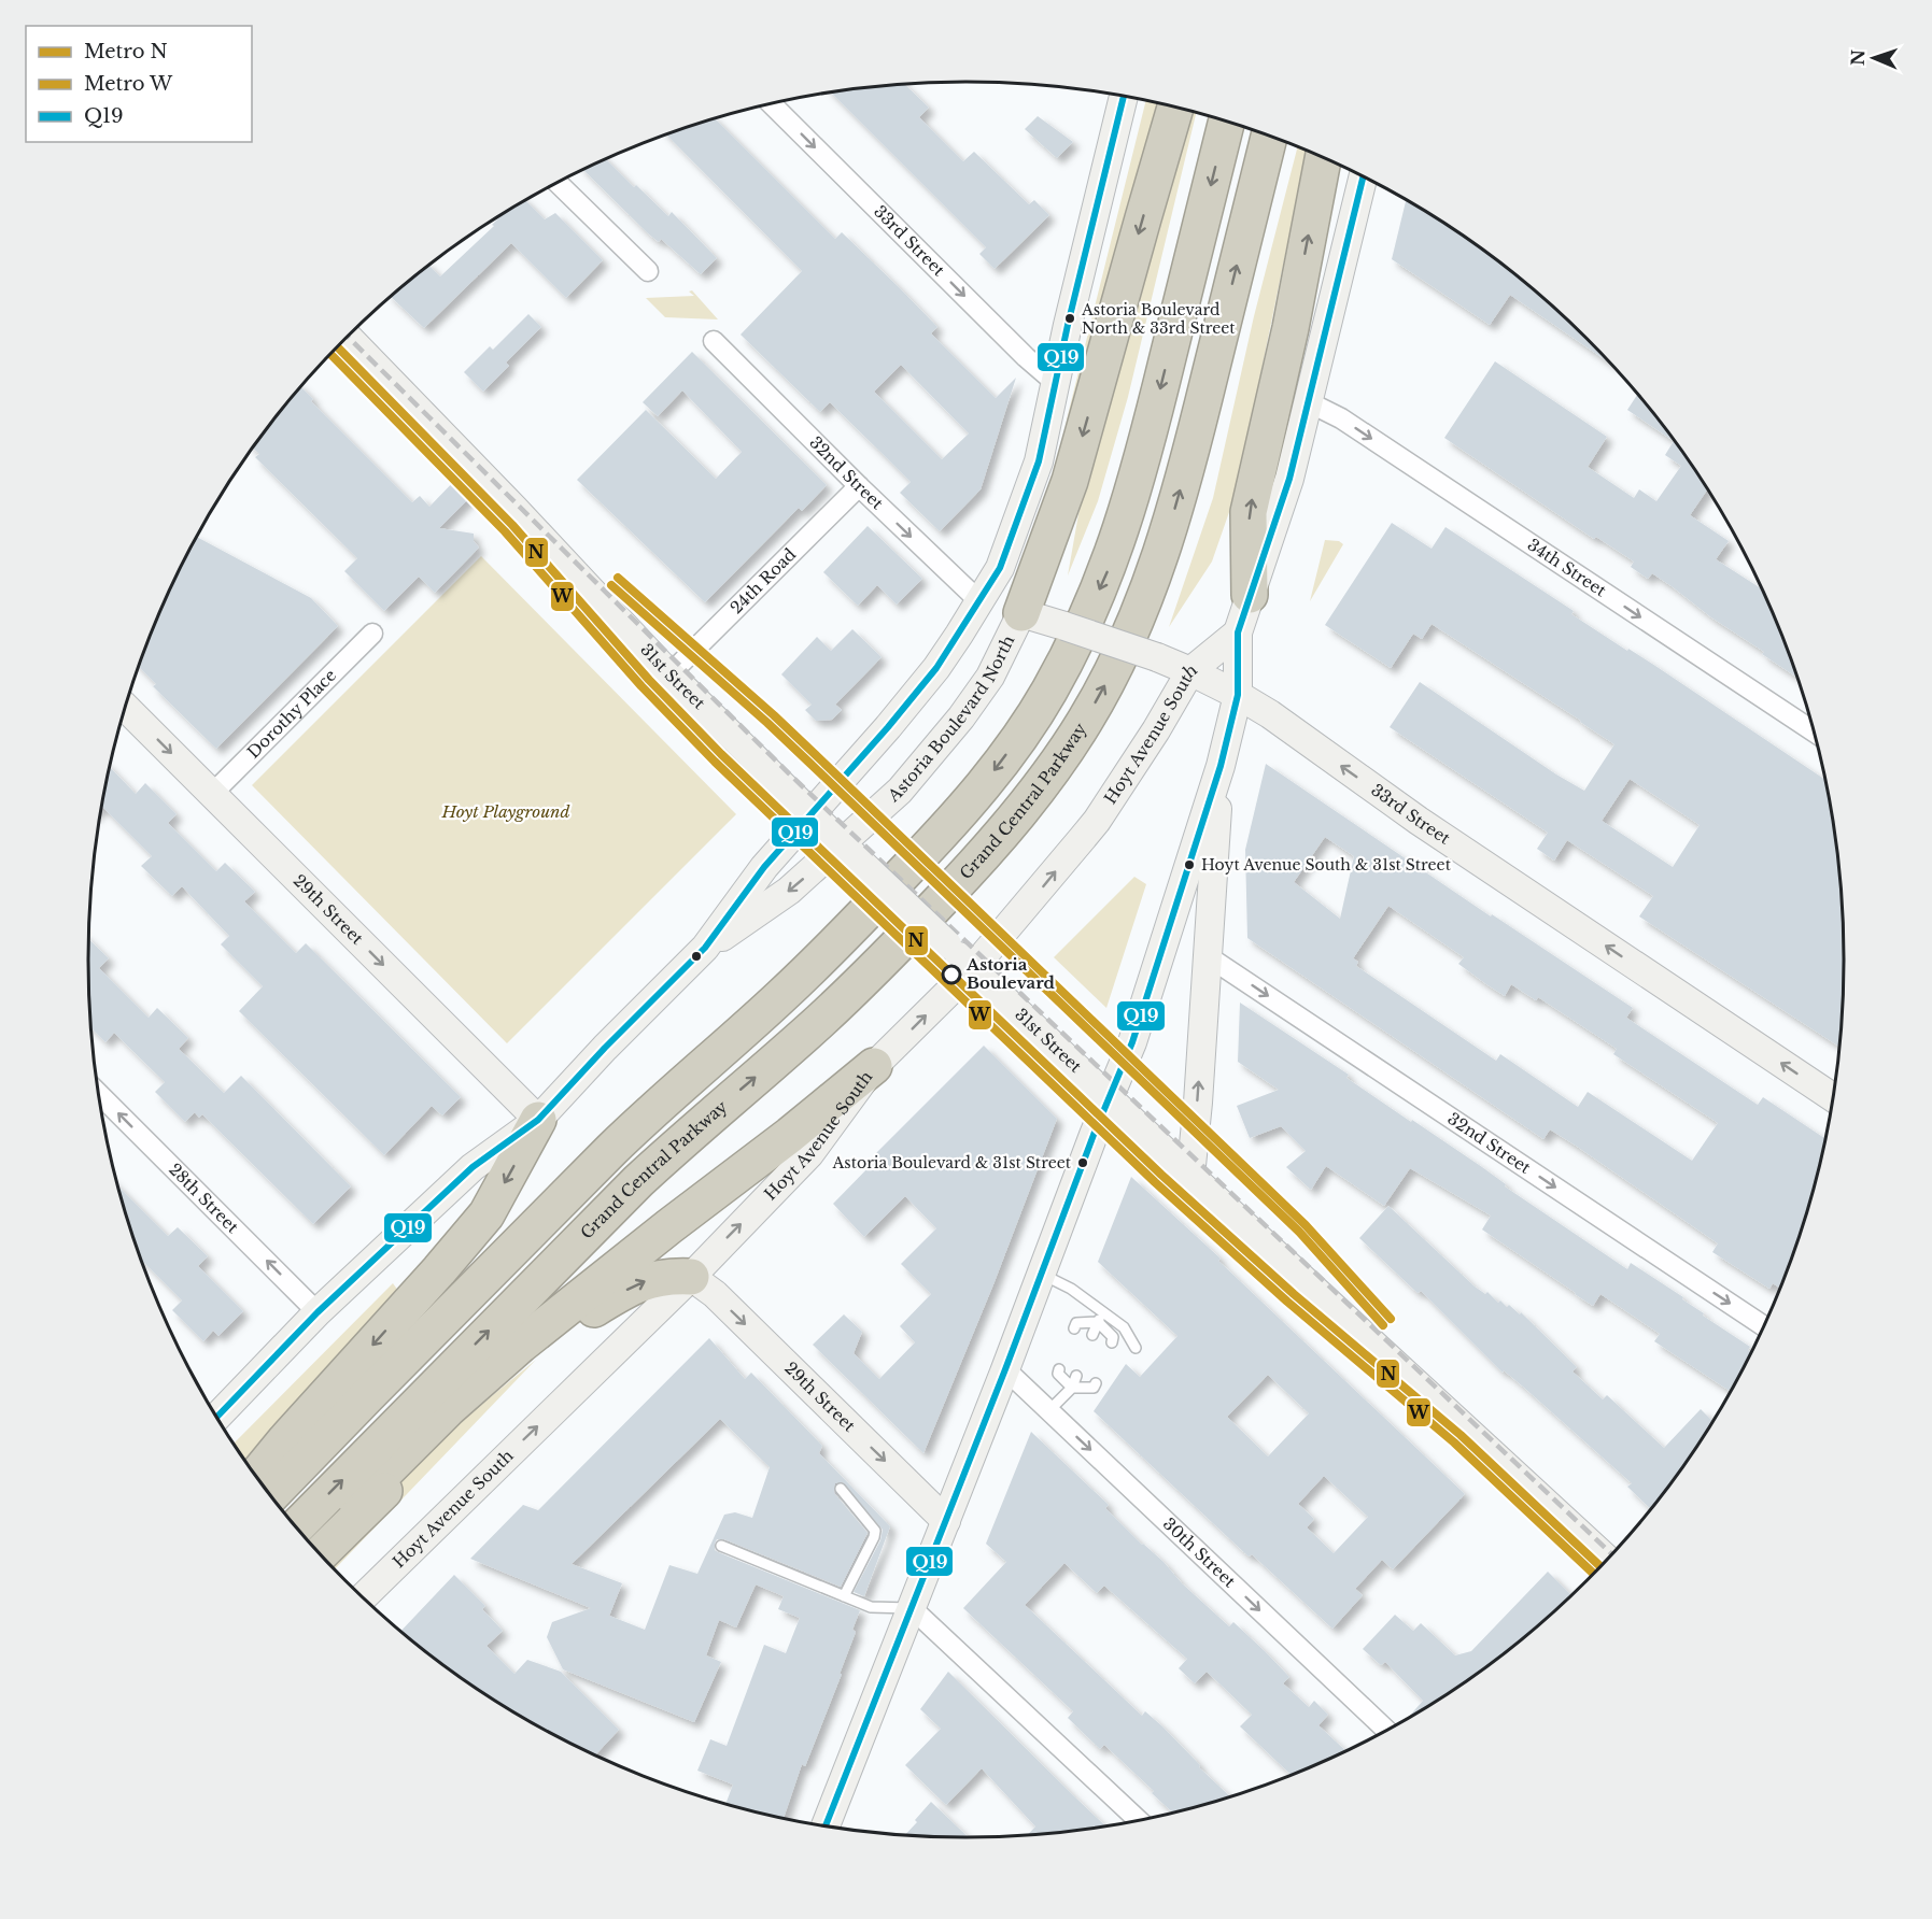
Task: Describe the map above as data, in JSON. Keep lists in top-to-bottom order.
{
  "streets": {
    "highway": ["Grand Central Parkway"],
    "main road": [
      "33rd Street",
      "31st Street",
      "Astoria Boulevard North",
      "Hoyt Avenue South",
      "29th Street"
    ],
    "street": [
      "32nd Street",
      "34th Street",
      "24th Road",
      "Dorothy Place",
      "28th Street",
      "30th Street"
    ]
  },
  "crossings": [
    ["33rd Street", "Astoria Boulevard North"],
    ["33rd Street", "Hoyt Avenue South"],
    ["32nd Street", "24th Road"],
    ["24th Road", "31st Street"],
    ["31st Street", "Astoria Boulevard North"],
    ["31st Street", "Hoyt Avenue South"],
    ["Dorothy Place", "29th Street"],
    ["Hoyt Avenue South", "29th Street"]
  ],
  "one_way": [
    "32nd Street",
    "34th Street",
    "29th Street",
    "28th Street",
    "30th Street"
  ],
  "parks": ["Hoyt Playground"],
  "places": [
    "Astoria Boulevard North & 33rd Street",
    "Hoyt Avenue South & 31st Street",
    "Astoria Boulevard",
    "Astoria Boulevard & 31st Street"
  ],
  "lines": ["transit line Q19", "metro line N", "metro line W"],
  "legend": ["Metro N", "Metro W", "Q19"],
  "north": "left"
}
